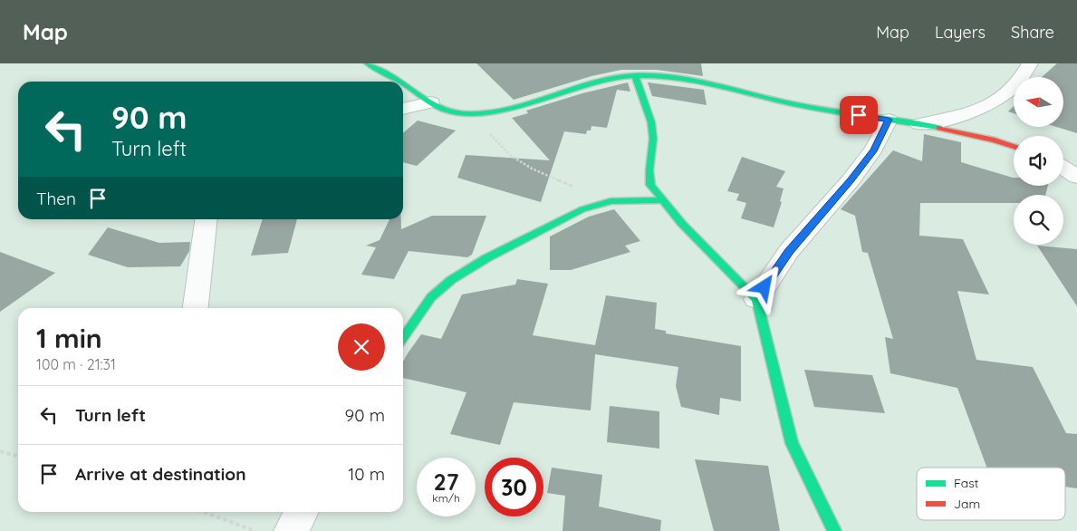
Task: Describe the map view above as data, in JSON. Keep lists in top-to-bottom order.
{
  "legend": ["Fast", "Jam"],
  "north": "left",
  "page": {
    "header": "Map",
    "nav": ["Map", "Layers", "Share"],
    "turn": ["90 m", "Turn left"],
    "then": "Then",
    "heading": ["1 min", "100 m · 21:31"],
    "list": [
      {
        "name": "Turn left",
        "value": "90 m"
      },
      {
        "name": "Arrive at destination",
        "value": "10 m"
      }
    ],
    "speed": "27 km/h",
    "limit": "30"
  }
}
